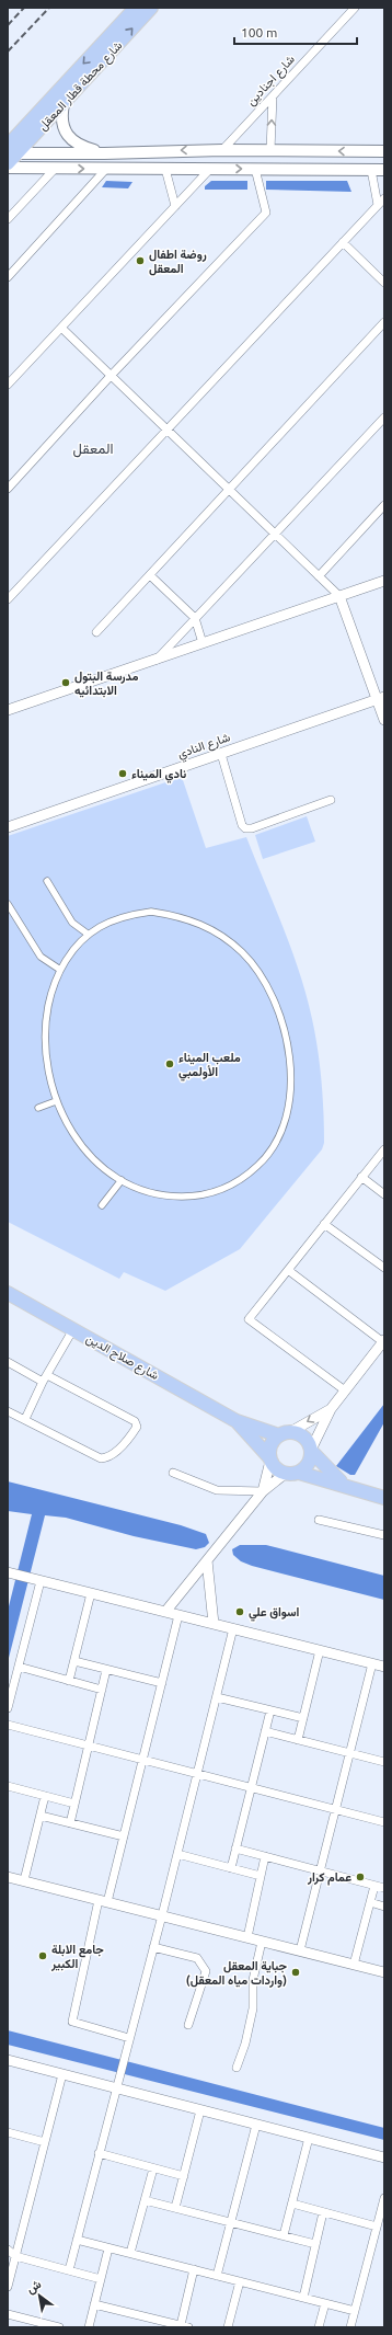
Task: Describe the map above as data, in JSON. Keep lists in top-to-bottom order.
{
  "streets": {
    "main road": ["شارع محطة قطار المعقل", "شارع صلاح الدين"],
    "street": ["شارع اجنادين", "شارع النادي"]
  },
  "districts": ["المعقل"],
  "places": [
    "روضة اطفال المعقل",
    "مدرسة البتول الابتدائيه",
    "نادي الميناء",
    "ملعب الميناء الأولمبي",
    "اسواق علي",
    "عمام كرار",
    "جامع الابلة الكبير",
    "جباية المعقل (واردات مياه المعقل)"
  ],
  "scale_bar": "100 m",
  "north": "top left"
}
